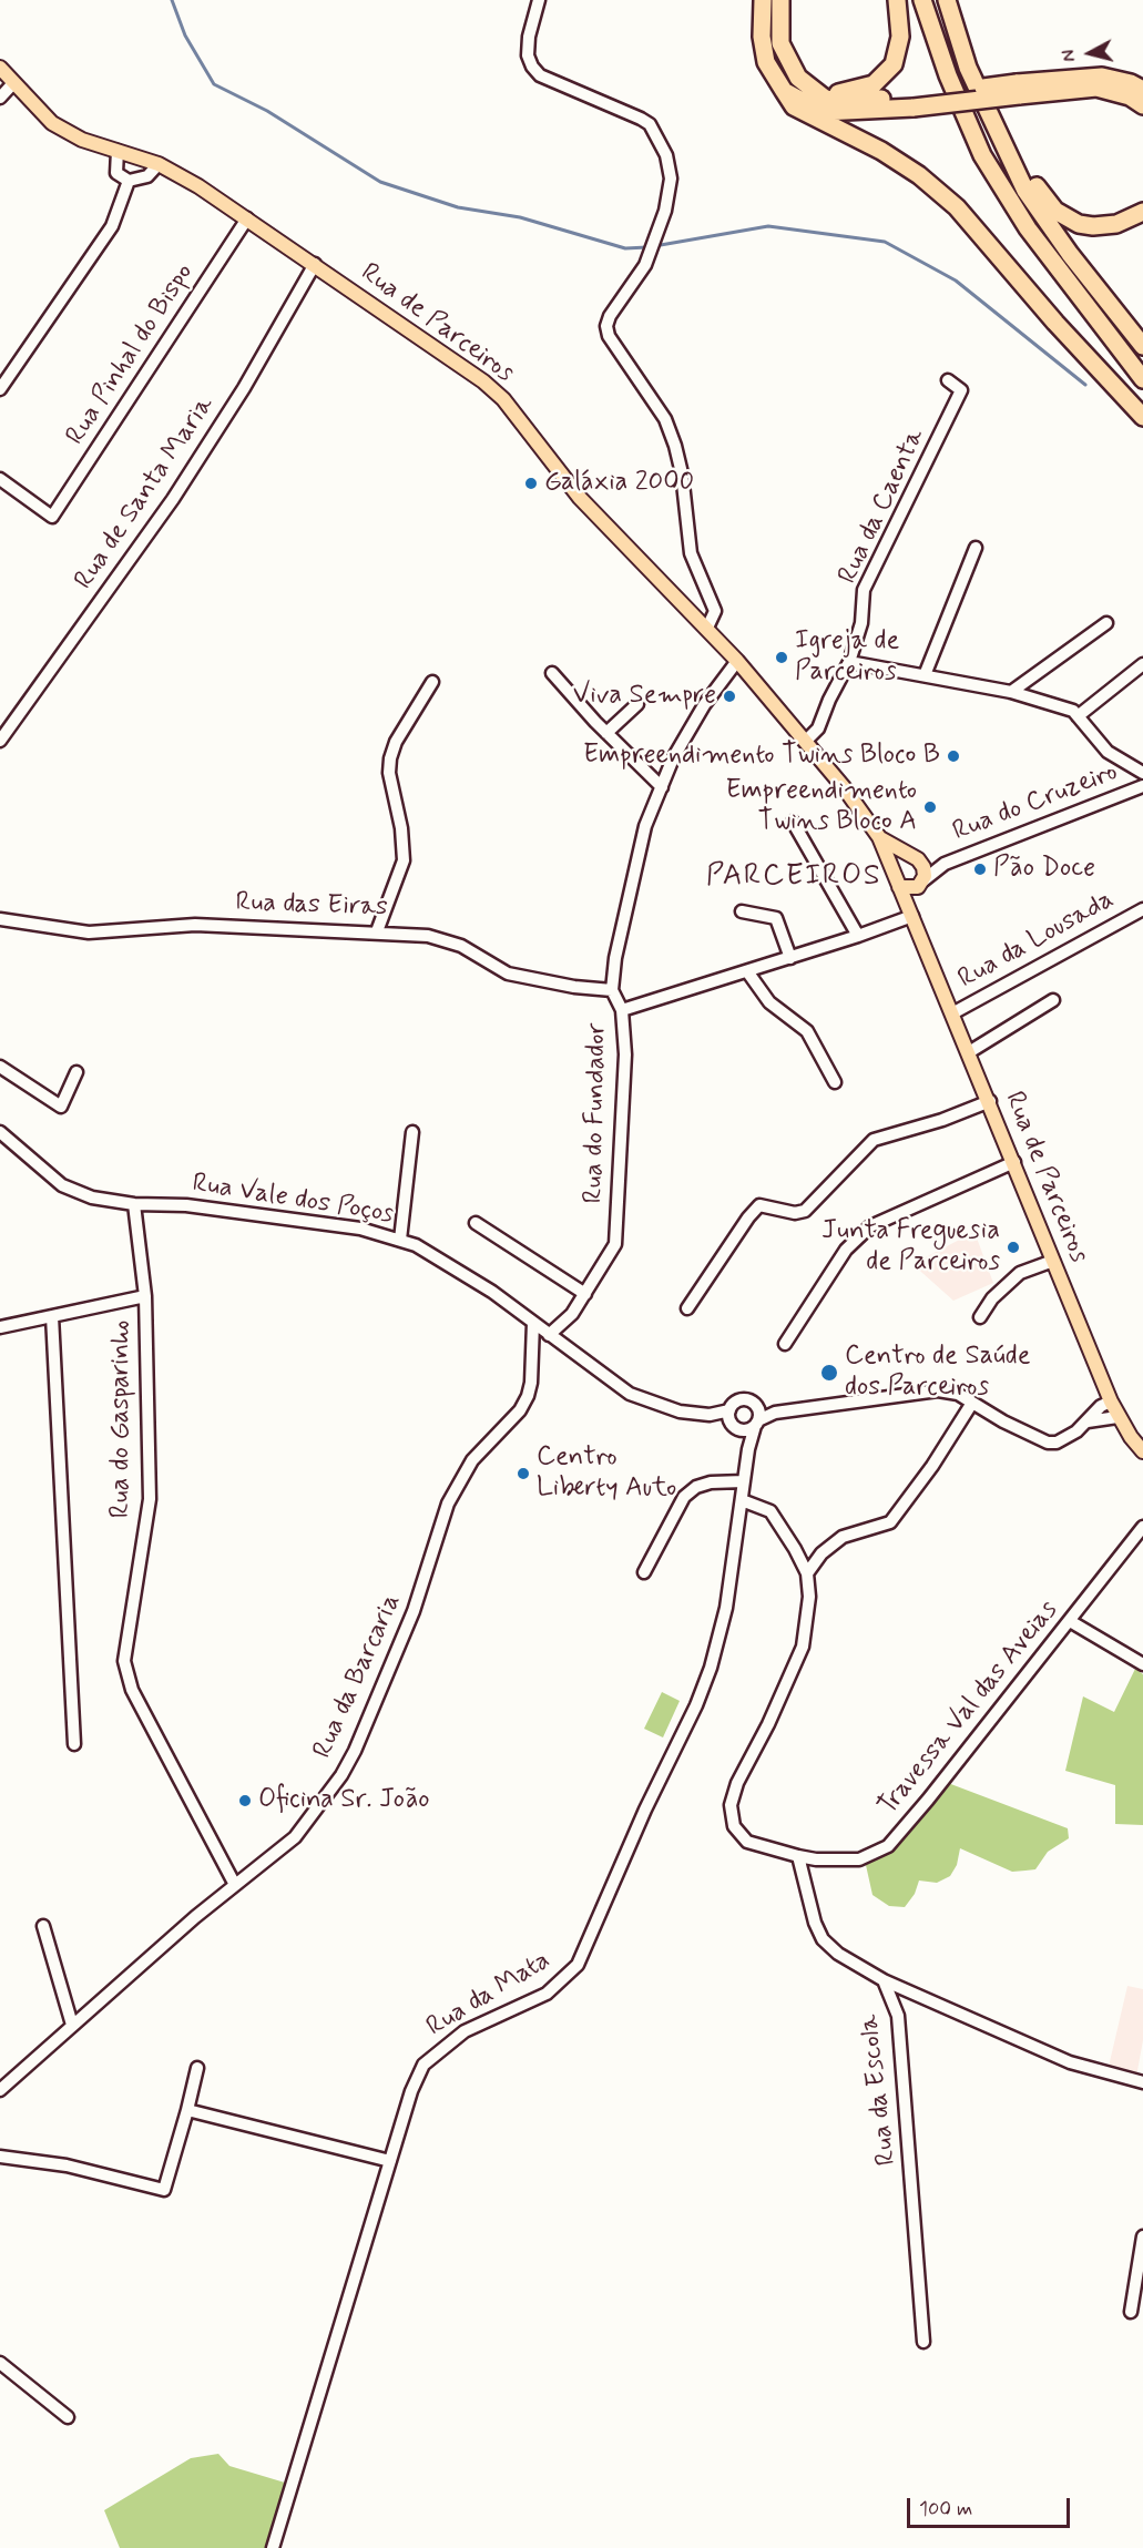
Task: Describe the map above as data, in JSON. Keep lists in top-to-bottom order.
{
  "streets": {
    "main road": ["Rua de Parceiros"],
    "street": [
      "Rua Pinhal do Bispo",
      "Rua de Santa Maria",
      "Rua da Caenta",
      "Rua do Cruzeiro",
      "Rua das Eiras",
      "Rua da Lousada",
      "Rua do Fundador",
      "Rua Vale dos Poços",
      "Rua do Gasparinho",
      "Rua da Barcaria",
      "Travessa Val das Aveias",
      "Rua da Mata",
      "Rua da Escola"
    ]
  },
  "crossings": [
    ["Rua de Parceiros", "Rua Pinhal do Bispo"],
    ["Rua de Parceiros", "Rua de Santa Maria"],
    ["Rua de Parceiros", "Rua do Cruzeiro"],
    ["Rua de Parceiros", "Rua da Lousada"],
    ["Rua de Parceiros", "Rua do Fundador"],
    ["Rua das Eiras", "Rua do Fundador"],
    ["Rua do Fundador", "Rua Vale dos Poços"],
    ["Rua Vale dos Poços", "Rua do Gasparinho"],
    ["Rua Vale dos Poços", "Rua da Barcaria"],
    ["Rua Vale dos Poços", "Rua da Mata"],
    ["Rua do Gasparinho", "Rua da Barcaria"],
    ["Travessa Val das Aveias", "Rua da Escola"]
  ],
  "districts": ["PARCEIROS"],
  "places": [
    "Galáxia 2000",
    "Igreja de Parceiros",
    "Viva Sempre",
    "Empreendimento Twins Bloco B",
    "Empreendimento Twins Bloco A",
    "Pão Doce",
    "Junta Freguesia de Parceiros",
    "Centro de Saúde dos Parceiros",
    "Centro Liberty Auto",
    "Oficina Sr. João"
  ],
  "scale_bar": "100 m",
  "north": "left"
}
